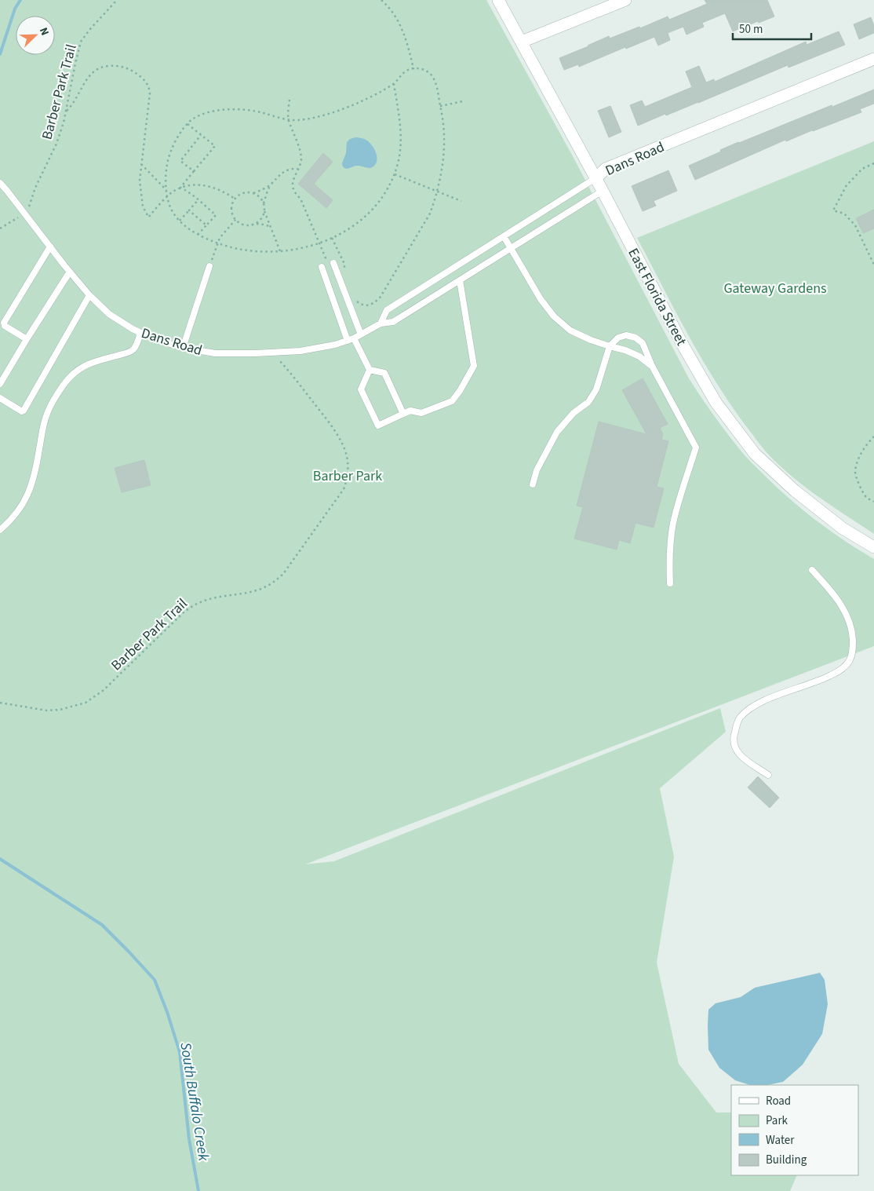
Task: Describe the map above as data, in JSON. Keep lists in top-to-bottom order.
{
  "streets": {
    "main road": ["Dans Road", "East Florida Street"],
    "path": ["Barber Park Trail"]
  },
  "crossings": [
    ["Barber Park Trail", "Dans Road"],
    ["Dans Road", "East Florida Street"]
  ],
  "water": ["South Buffalo Creek"],
  "parks": ["Gateway Gardens", "Barber Park"],
  "legend": [
    "Road",
    "Park",
    "Water",
    "Building"
  ],
  "scale_bar": "50 m",
  "north": "top right"
}
